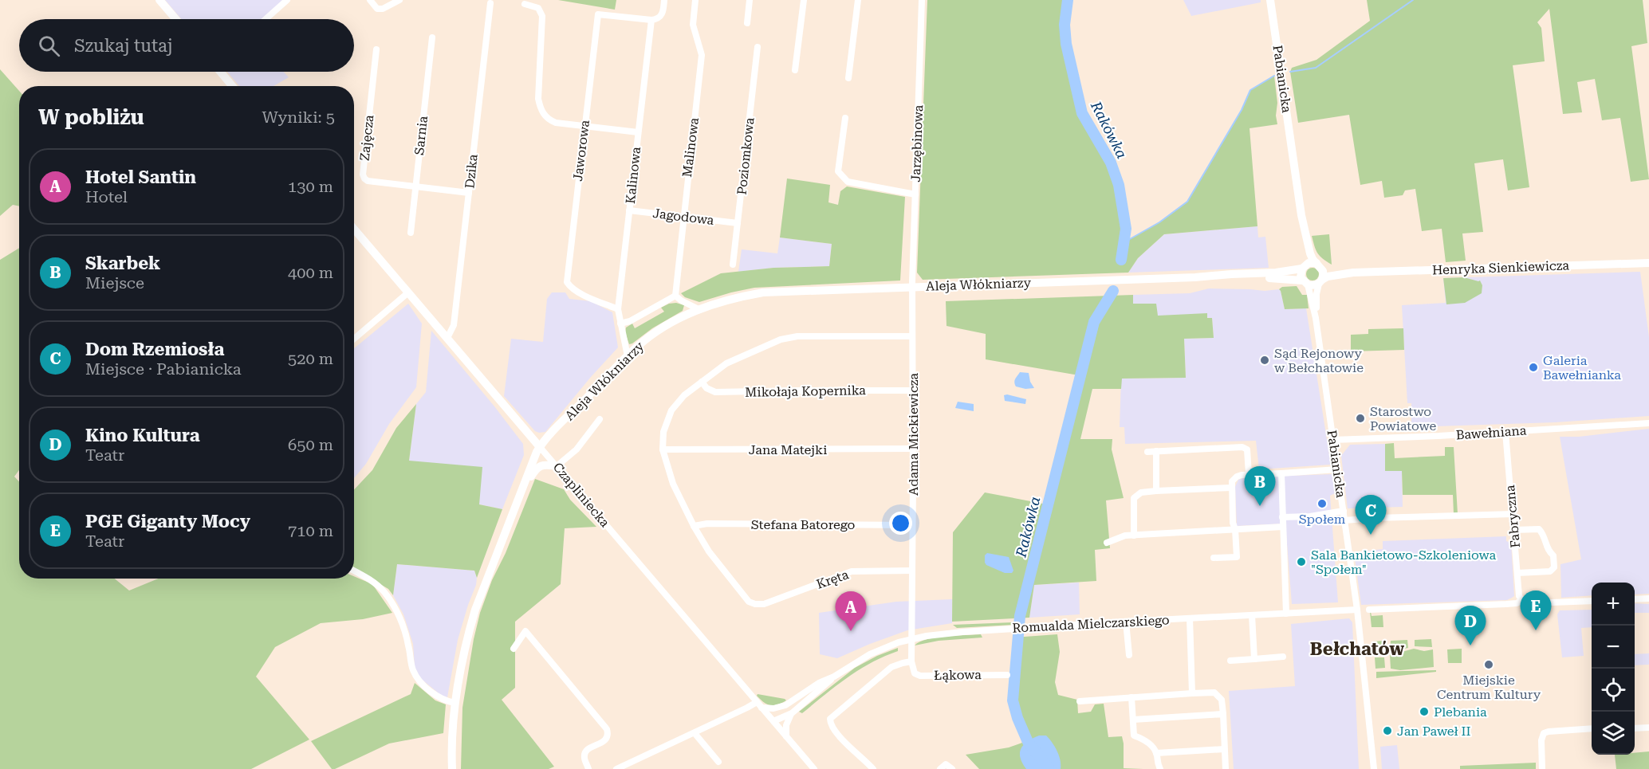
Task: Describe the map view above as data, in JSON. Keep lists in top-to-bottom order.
{
  "streets": {
    "main road": [
      "Pabianicka",
      "Henryka Sienkiewicza",
      "Aleja Włókniarzy",
      "Czapliniecka"
    ],
    "street": [
      "Sarnia",
      "Zajęcza",
      "Jarzębinowa",
      "Malinowa",
      "Jaworowa",
      "Poziomkowa",
      "Dzika",
      "Kalinowa",
      "Jagodowa",
      "Mikołaja Kopernika",
      "Bawełniana",
      "Adama Mickiewicza",
      "Jana Matejki",
      "Fabryczna",
      "Stefana Batorego",
      "Kręta",
      "Romualda Mielczarskiego",
      "Łąkowa"
    ]
  },
  "crossings": [
    ["Pabianicka", "Henryka Sienkiewicza"],
    ["Pabianicka", "Aleja Włókniarzy"],
    ["Pabianicka", "Bawełniana"],
    ["Pabianicka", "Romualda Mielczarskiego"],
    ["Sarnia", "Zajęcza"],
    ["Zajęcza", "Dzika"],
    ["Jarzębinowa", "Aleja Włókniarzy"],
    ["Jarzębinowa", "Adama Mickiewicza"],
    ["Malinowa", "Jagodowa"],
    ["Jaworowa", "Kalinowa"],
    ["Poziomkowa", "Jagodowa"],
    ["Dzika", "Czapliniecka"],
    ["Kalinowa", "Jagodowa"],
    ["Kalinowa", "Aleja Włókniarzy"],
    ["Henryka Sienkiewicza", "Aleja Włókniarzy"],
    ["Aleja Włókniarzy", "Adama Mickiewicza"],
    ["Aleja Włókniarzy", "Czapliniecka"],
    ["Mikołaja Kopernika", "Adama Mickiewicza"],
    ["Bawełniana", "Fabryczna"],
    ["Adama Mickiewicza", "Jana Matejki"],
    ["Adama Mickiewicza", "Stefana Batorego"],
    ["Adama Mickiewicza", "Kręta"],
    ["Adama Mickiewicza", "Romualda Mielczarskiego"],
    ["Czapliniecka", "Romualda Mielczarskiego"],
    ["Stefana Batorego", "Kręta"]
  ],
  "districts": ["Bełchatów"],
  "water": ["Rakówka"],
  "places": [
    "Sąd Rejonowy w Bełchatowie",
    "Galeria Bawełnianka",
    "Starostwo Powiatowe",
    "Społem",
    "Sala Bankietowo-Szkoleniowa \"Społem\"",
    "Miejskie Centrum Kultury",
    "Plebania",
    "Jan Paweł II"
  ],
  "page": {
    "search": "Szukaj tutaj",
    "heading": ["W pobliżu", "Wyniki: 5"],
    "list": [
      {
        "mark": "A",
        "name": "Hotel Santin",
        "note": "Hotel",
        "value": "130 m"
      },
      {
        "mark": "B",
        "name": "Skarbek",
        "note": "Miejsce",
        "value": "400 m"
      },
      {
        "mark": "C",
        "name": "Dom Rzemiosła",
        "note": "Miejsce · Pabianicka",
        "value": "520 m"
      },
      {
        "mark": "D",
        "name": "Kino Kultura",
        "note": "Teatr",
        "value": "650 m"
      },
      {
        "mark": "E",
        "name": "PGE Giganty Mocy",
        "note": "Teatr",
        "value": "710 m"
      }
    ],
    "pins": [
      "B",
      "C",
      "E",
      "A",
      "D"
    ],
    "map_buttons": ["+", "−"]
  }
}
